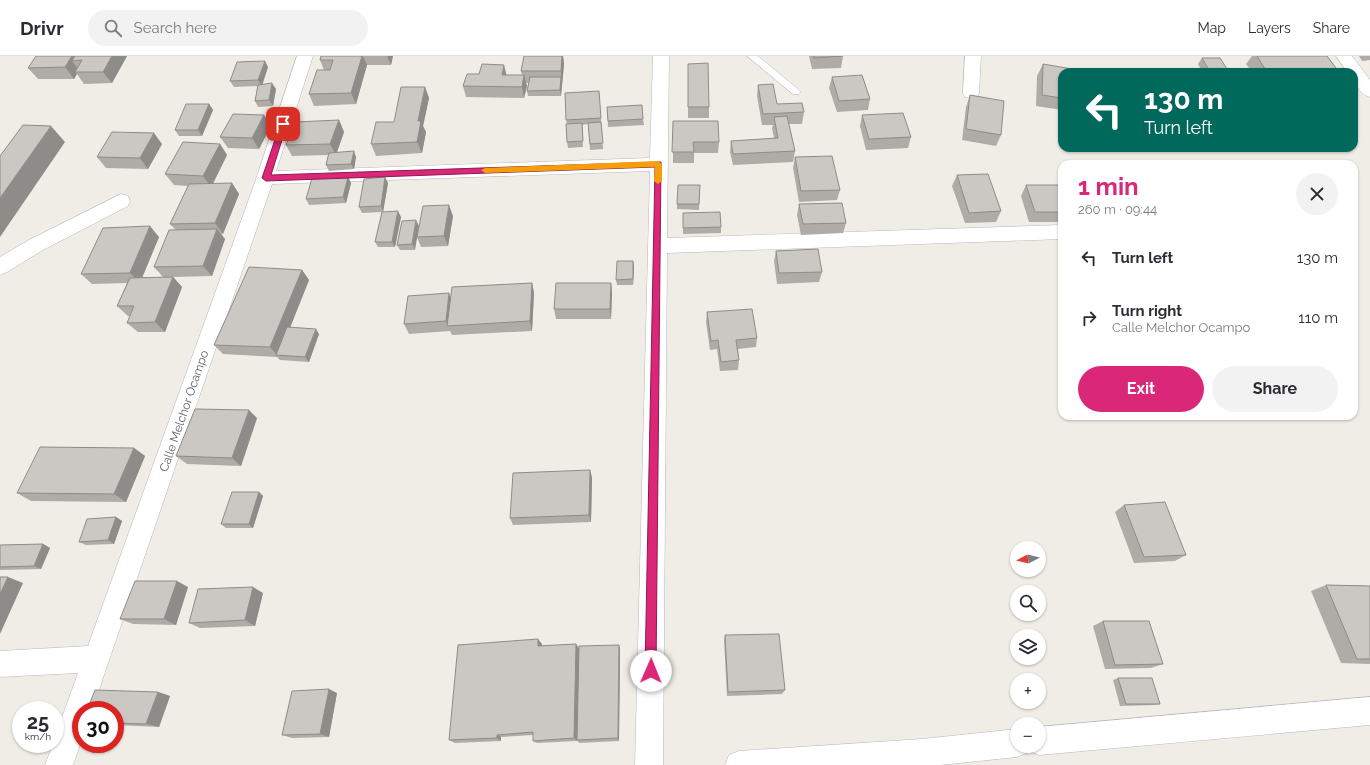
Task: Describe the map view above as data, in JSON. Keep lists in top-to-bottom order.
{
  "streets": {
    "street": ["Calle Melchor Ocampo"]
  },
  "north": "left",
  "page": {
    "header": "Drivr",
    "search": "Search here",
    "nav": ["Map", "Layers", "Share"],
    "turn": ["130 m", "Turn left"],
    "heading": ["1 min", "260 m · 09:44"],
    "list": [
      {
        "name": "Turn left",
        "value": "130 m"
      },
      {
        "name": "Turn right",
        "note": "Calle Melchor Ocampo",
        "value": "110 m"
      }
    ],
    "buttons": ["Exit", "Share"],
    "map_buttons": ["+", "−"],
    "speed": "25 km/h",
    "limit": "30"
  }
}
